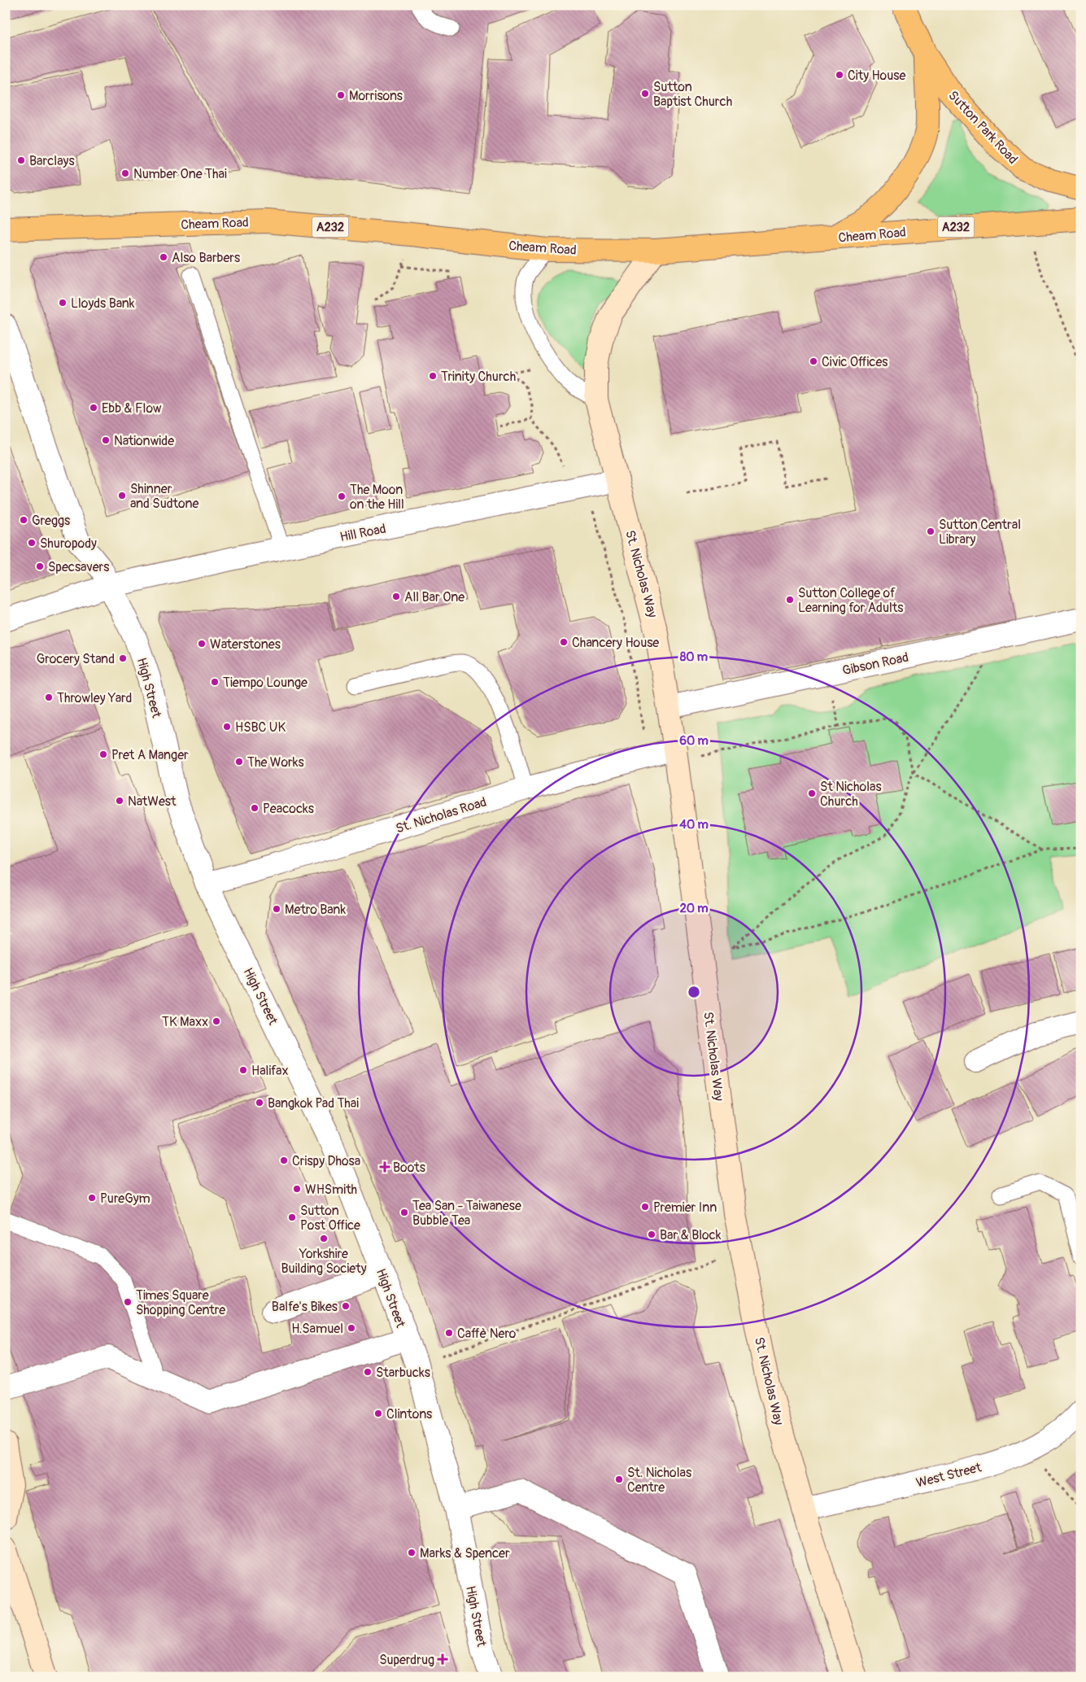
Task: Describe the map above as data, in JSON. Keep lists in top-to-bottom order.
{
  "streets": {
    "highway": ["Sutton Park Road", "Cheam Road", "A232"],
    "main road": ["St. Nicholas Way"],
    "street": [
      "Hill Road",
      "Gibson Road",
      "High Street",
      "St. Nicholas Road",
      "West Street"
    ]
  },
  "crossings": [
    ["Sutton Park Road", "Cheam Road"],
    ["Cheam Road", "St. Nicholas Way"],
    ["Hill Road", "St. Nicholas Way"],
    ["Hill Road", "High Street"],
    ["St. Nicholas Way", "Gibson Road"],
    ["St. Nicholas Way", "St. Nicholas Road"],
    ["St. Nicholas Way", "West Street"],
    ["High Street", "St. Nicholas Road"]
  ],
  "places": {
    "other": [
      "City House",
      "Sutton Baptist Church",
      "Morrisons",
      "Barclays",
      "Number One Thai",
      "Also Barbers",
      "Lloyds Bank",
      "Civic Offices",
      "Trinity Church",
      "Ebb & Flow",
      "Nationwide",
      "Shinner and Sudtone",
      "The Moon on the Hill",
      "Greggs",
      "Sutton Central Library",
      "Shuropody",
      "Specsavers",
      "All Bar One",
      "Sutton College of Learning for Adults",
      "Chancery House",
      "Waterstones",
      "Grocery Stand",
      "Tiempo Lounge",
      "Throwley Yard",
      "HSBC UK",
      "Pret A Manger",
      "The Works",
      "St Nicholas Church",
      "NatWest",
      "Peacocks",
      "Metro Bank",
      "TK Maxx",
      "Halifax",
      "Bangkok Pad Thai",
      "Crispy Dhosa",
      "WHSmith",
      "PureGym",
      "Premier Inn",
      "Tea San - Taiwanese Bubble Tea",
      "Sutton Post Office",
      "Bar & Block",
      "Yorkshire Building Society",
      "Times Square Shopping Centre",
      "Balfe's Bikes",
      "H.Samuel",
      "Caffè Nero",
      "Starbucks",
      "Clintons",
      "St. Nicholas Centre",
      "Marks & Spencer"
    ],
    "health": ["Boots", "Superdrug"]
  },
  "rings": [
    "80 m",
    "60 m",
    "40 m",
    "20 m"
  ]
}
